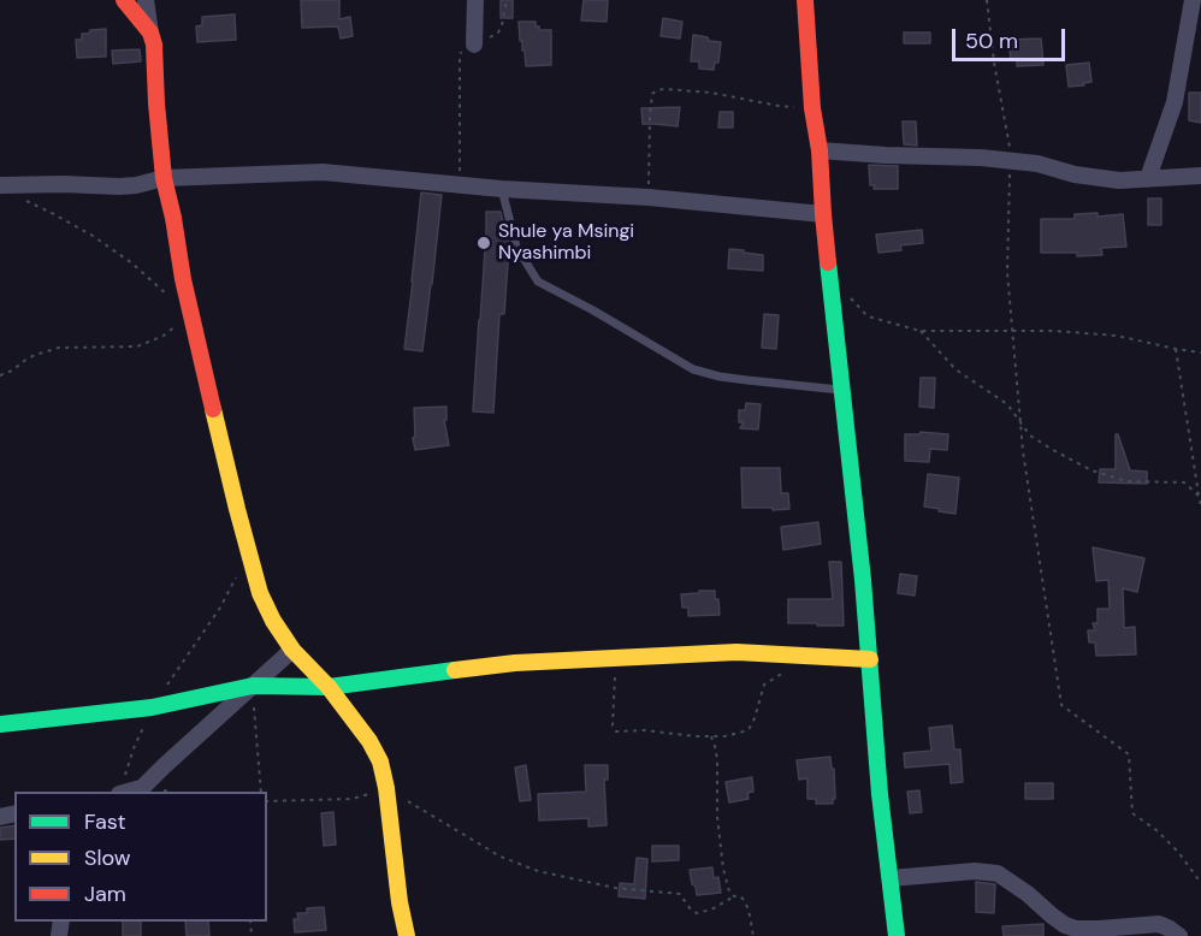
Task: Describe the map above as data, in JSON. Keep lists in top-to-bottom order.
{
  "places": ["Shule ya Msingi Nyashimbi"],
  "legend": ["Fast", "Slow", "Jam"],
  "scale_bar": "50 m"
}
